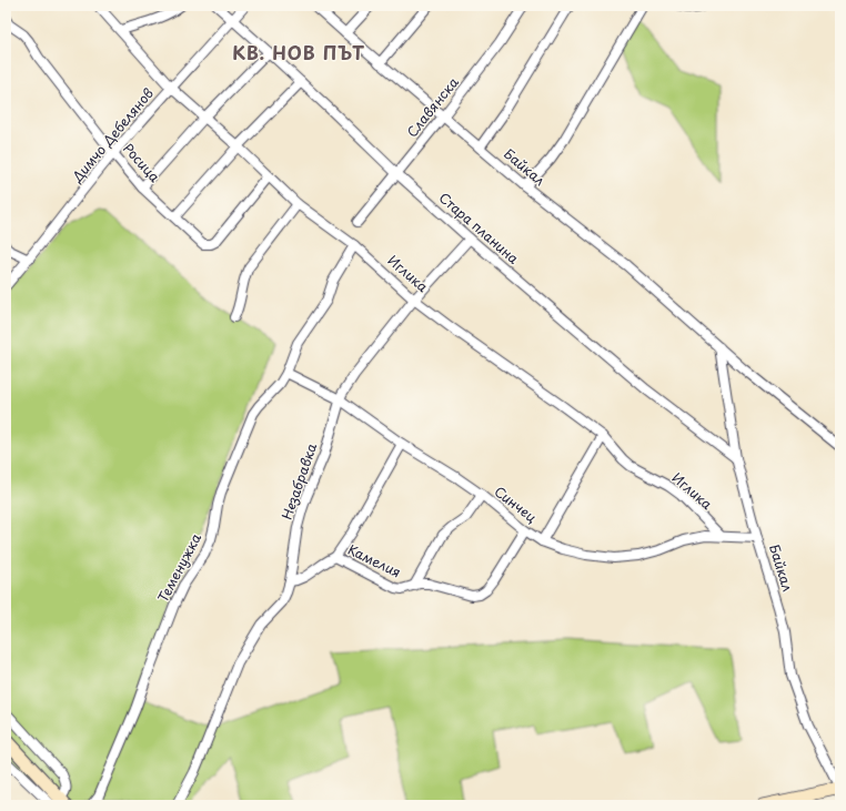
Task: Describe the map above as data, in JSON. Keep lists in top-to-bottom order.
{
  "streets": {
    "street": [
      "Славянска",
      "Димчо Дебелянов",
      "Росица",
      "Байкал",
      "Стара планина",
      "Иглика",
      "Незабравка",
      "Синчец",
      "Камелия",
      "Теменужка"
    ]
  },
  "crossings": [
    ["Славянска", "Байкал"],
    ["Славянска", "Стара планина"],
    ["Димчо Дебелянов", "Росица"],
    ["Димчо Дебелянов", "Стара планина"],
    ["Димчо Дебелянов", "Иглика"],
    ["Росица", "Иглика"],
    ["Байкал", "Стара планина"],
    ["Байкал", "Синчец"],
    ["Стара планина", "Незабравка"],
    ["Иглика", "Незабравка"],
    ["Иглика", "Синчец"],
    ["Незабравка", "Синчец"],
    ["Незабравка", "Камелия"],
    ["Синчец", "Камелия"],
    ["Синчец", "Теменужка"]
  ],
  "districts": ["КВ. НОВ ПЪТ"]
}
